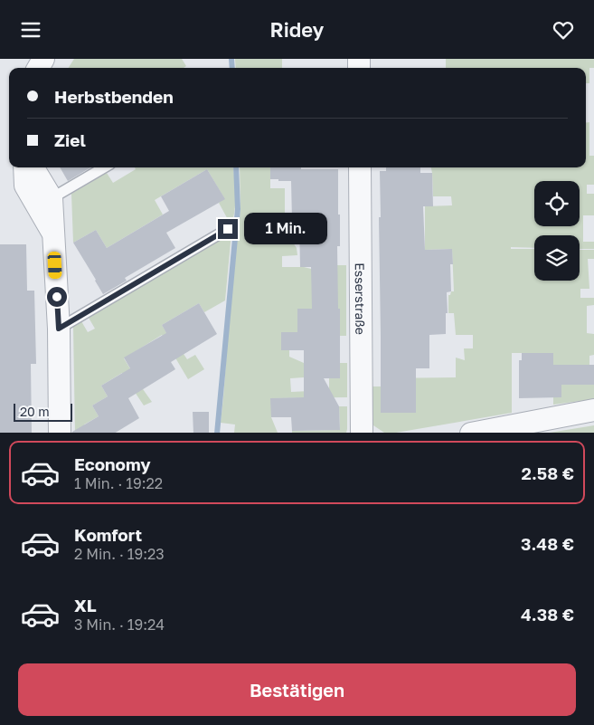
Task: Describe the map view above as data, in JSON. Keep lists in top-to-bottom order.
{
  "streets": {
    "street": ["Esserstraße"]
  },
  "scale_bar": "20 m",
  "page": {
    "header": "Ridey",
    "banner": ["Herbstbenden", "Ziel"],
    "bubble": "1 Min.",
    "scale": "20 m",
    "list": [
      {
        "name": "Economy",
        "note": "1 Min. · 19:22",
        "value": "2.58 €"
      },
      {
        "name": "Komfort",
        "note": "2 Min. · 19:23",
        "value": "3.48 €"
      },
      {
        "name": "XL",
        "note": "3 Min. · 19:24",
        "value": "4.38 €"
      }
    ],
    "buttons": "Bestätigen"
  }
}
